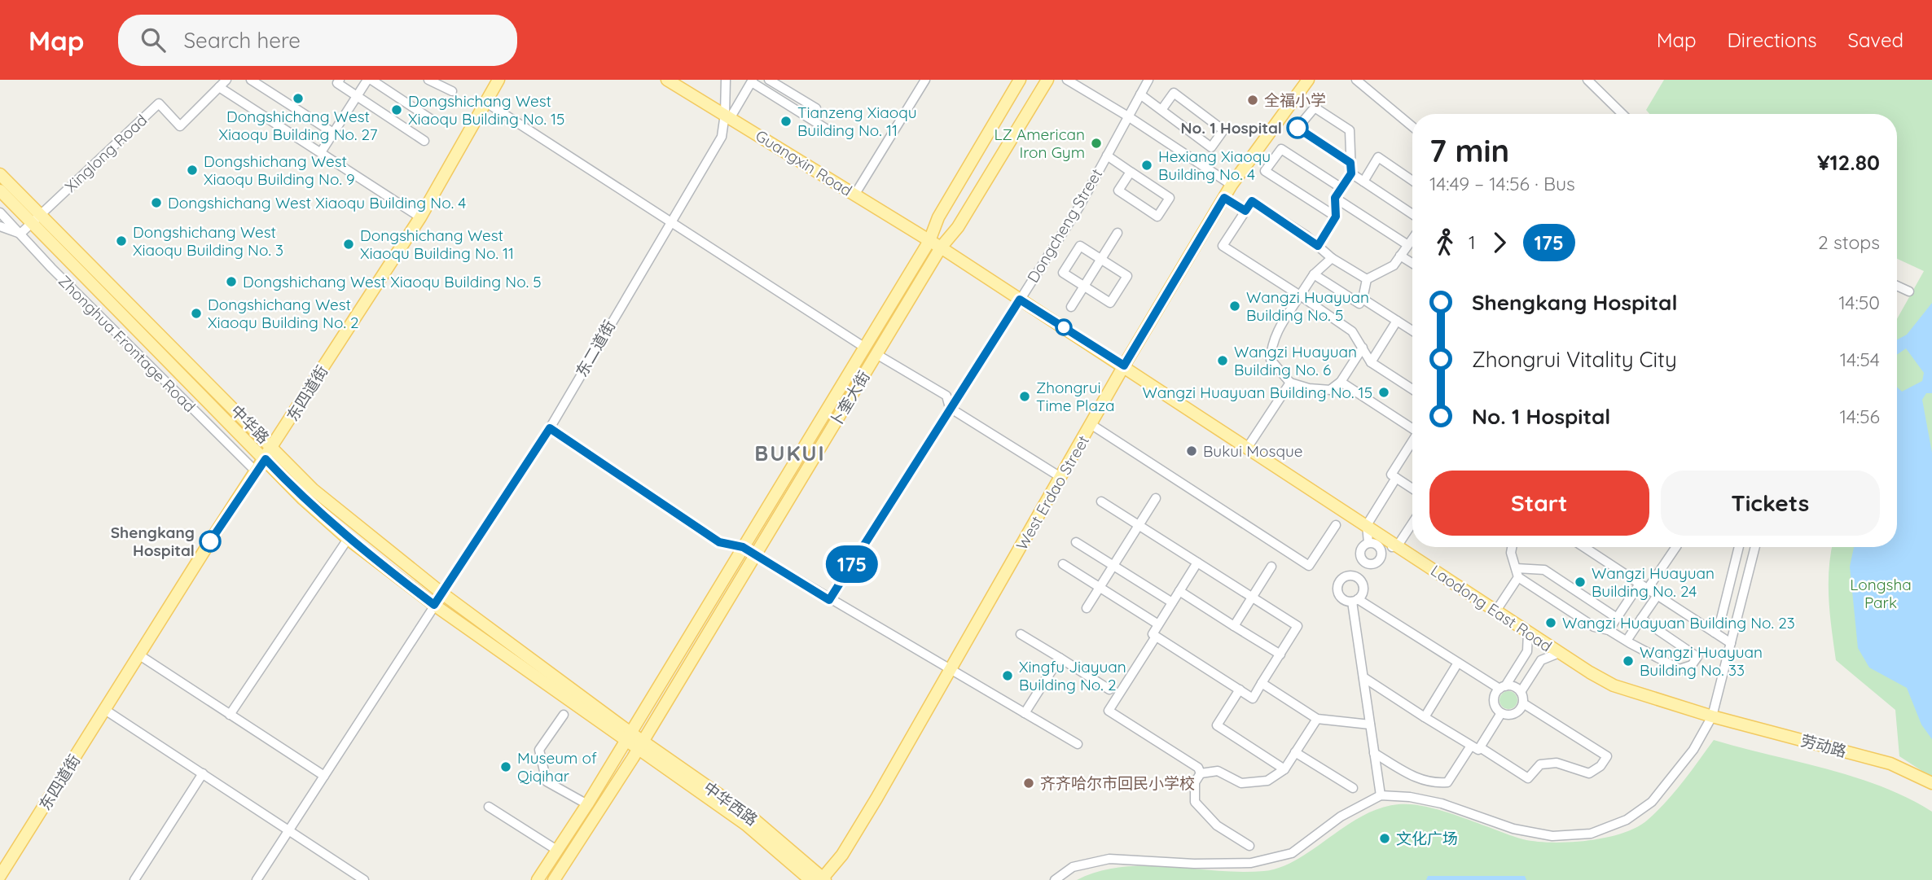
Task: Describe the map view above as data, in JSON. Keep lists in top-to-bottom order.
{
  "streets": {
    "main road": [
      "Guangxin Road",
      "东四道街",
      "卜奎大街",
      "中华路",
      "West Erdao Street",
      "Laodong East Road",
      "劳动路",
      "中华西路"
    ],
    "street": [
      "Xinglong Road",
      "Dongcheng Street",
      "Zhonghua Frontage Road",
      "东二道街"
    ]
  },
  "crossings": [
    ["Xinglong Road", "中华路"],
    ["Guangxin Road", "东二道街"],
    ["Guangxin Road", "卜奎大街"],
    ["Guangxin Road", "Laodong East Road"],
    ["Dongcheng Street", "Laodong East Road"],
    ["Zhonghua Frontage Road", "东四道街"],
    ["东二道街", "中华路"],
    ["东四道街", "中华路"],
    ["卜奎大街", "中华路"],
    ["卜奎大街", "Laodong East Road"],
    ["卜奎大街", "中华西路"],
    ["中华路", "中华西路"],
    ["West Erdao Street", "Laodong East Road"],
    ["West Erdao Street", "中华西路"],
    ["Laodong East Road", "劳动路"]
  ],
  "districts": ["BUKUI"],
  "parks": ["Longsha Park"],
  "places": [
    "Dongshichang West Xiaoqu Building No. 27",
    "全福小学",
    "Dongshichang West Xiaoqu Building No. 15",
    "Tianzeng Xiaoqu Building No. 11",
    "No. 1 Hospital",
    "LZ American Iron Gym",
    "Hexiang Xiaoqu Building No. 4",
    "Dongshichang West Xiaoqu Building No. 9",
    "Dongshichang West Xiaoqu Building No. 4",
    "Dongshichang West Xiaoqu Building No. 3",
    "Dongshichang West Xiaoqu Building No. 11",
    "Dongshichang West Xiaoqu Building No. 5",
    "Wangzi Huayuan Building No. 5",
    "Dongshichang West Xiaoqu Building No. 2",
    "Wangzi Huayuan Building No. 6",
    "Wangzi Huayuan Building No. 15",
    "Zhongrui Time Plaza",
    "Bukui Mosque",
    "Shengkang Hospital",
    "Wangzi Huayuan Building No. 24",
    "Wangzi Huayuan Building No. 23",
    "Wangzi Huayuan Building No. 33",
    "Xingfu Jiayuan Building No. 2",
    "Museum of Qiqihar",
    "齐齐哈尔市回民小学校",
    "文化广场"
  ],
  "lines": ["bus line 175"],
  "page": {
    "header": "Map",
    "search": "Search here",
    "nav": ["Map", "Directions", "Saved"],
    "on_map": "175",
    "heading": ["7 min", "14:49 – 14:56 · Bus", "¥12.80"],
    "legs": ["1", "175", "2 stops"],
    "list": [
      {
        "name": "Shengkang Hospital",
        "value": "14:50"
      },
      {
        "name": "Zhongrui Vitality City",
        "value": "14:54"
      },
      {
        "name": "No. 1 Hospital",
        "value": "14:56"
      }
    ],
    "buttons": ["Start", "Tickets"]
  }
}
